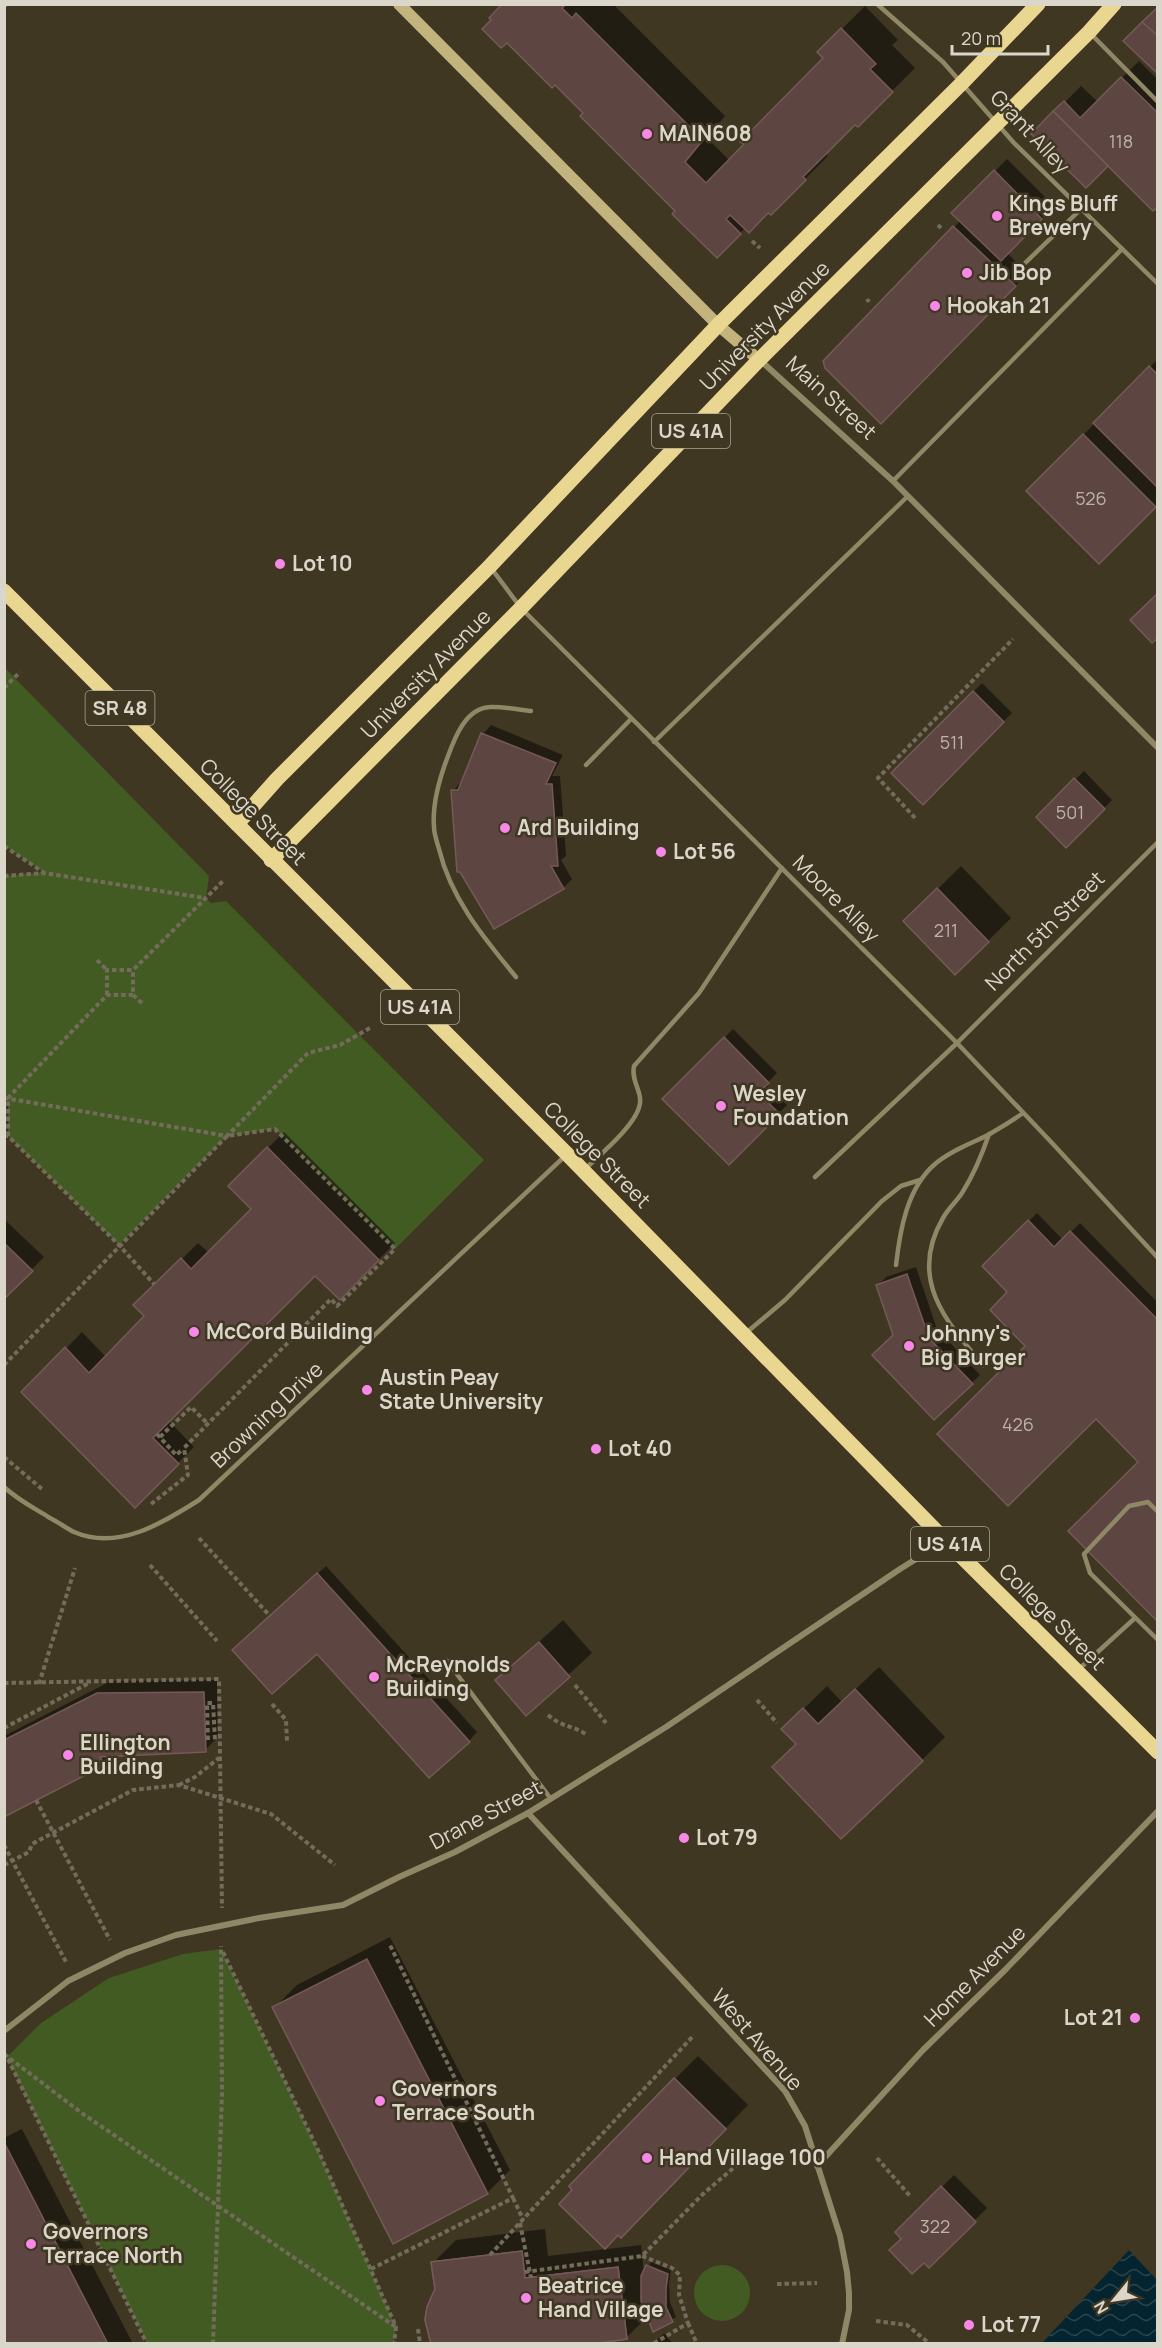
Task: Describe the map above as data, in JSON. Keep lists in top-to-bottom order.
{
  "streets": {
    "main road": [
      "University Avenue",
      "US 41A",
      "SR 48",
      "College Street"
    ],
    "street": [
      "Main Street",
      "Drane Street",
      "Home Avenue",
      "West Avenue"
    ],
    "lane": [
      "Grant Alley",
      "Moore Alley",
      "North 5th Street",
      "Browning Drive"
    ]
  },
  "crossings": [
    ["Grant Alley", "University Avenue"],
    ["University Avenue", "Main Street"],
    ["University Avenue", "College Street"],
    ["University Avenue", "Moore Alley"],
    ["College Street", "Browning Drive"],
    ["College Street", "Drane Street"],
    ["Moore Alley", "North 5th Street"],
    ["Drane Street", "West Avenue"],
    ["Home Avenue", "West Avenue"]
  ],
  "places": [
    "MAIN608",
    "Kings Bluff Brewery",
    "Jib Bop",
    "Hookah 21",
    "Lot 10",
    "Ard Building",
    "Lot 56",
    "Wesley Foundation",
    "McCord Building",
    "Johnny's Big Burger",
    "Austin Peay State University",
    "Lot 40",
    "McReynolds Building",
    "Ellington Building",
    "Lot 79",
    "Lot 21",
    "Governors Terrace South",
    "Hand Village 100",
    "Governors Terrace North",
    "Beatrice Hand Village",
    "Lot 77"
  ],
  "house_numbers": [
    "118",
    "526",
    "511",
    "501",
    "211",
    "426",
    "322"
  ],
  "scale_bar": "20 m",
  "north": "bottom left"
}
